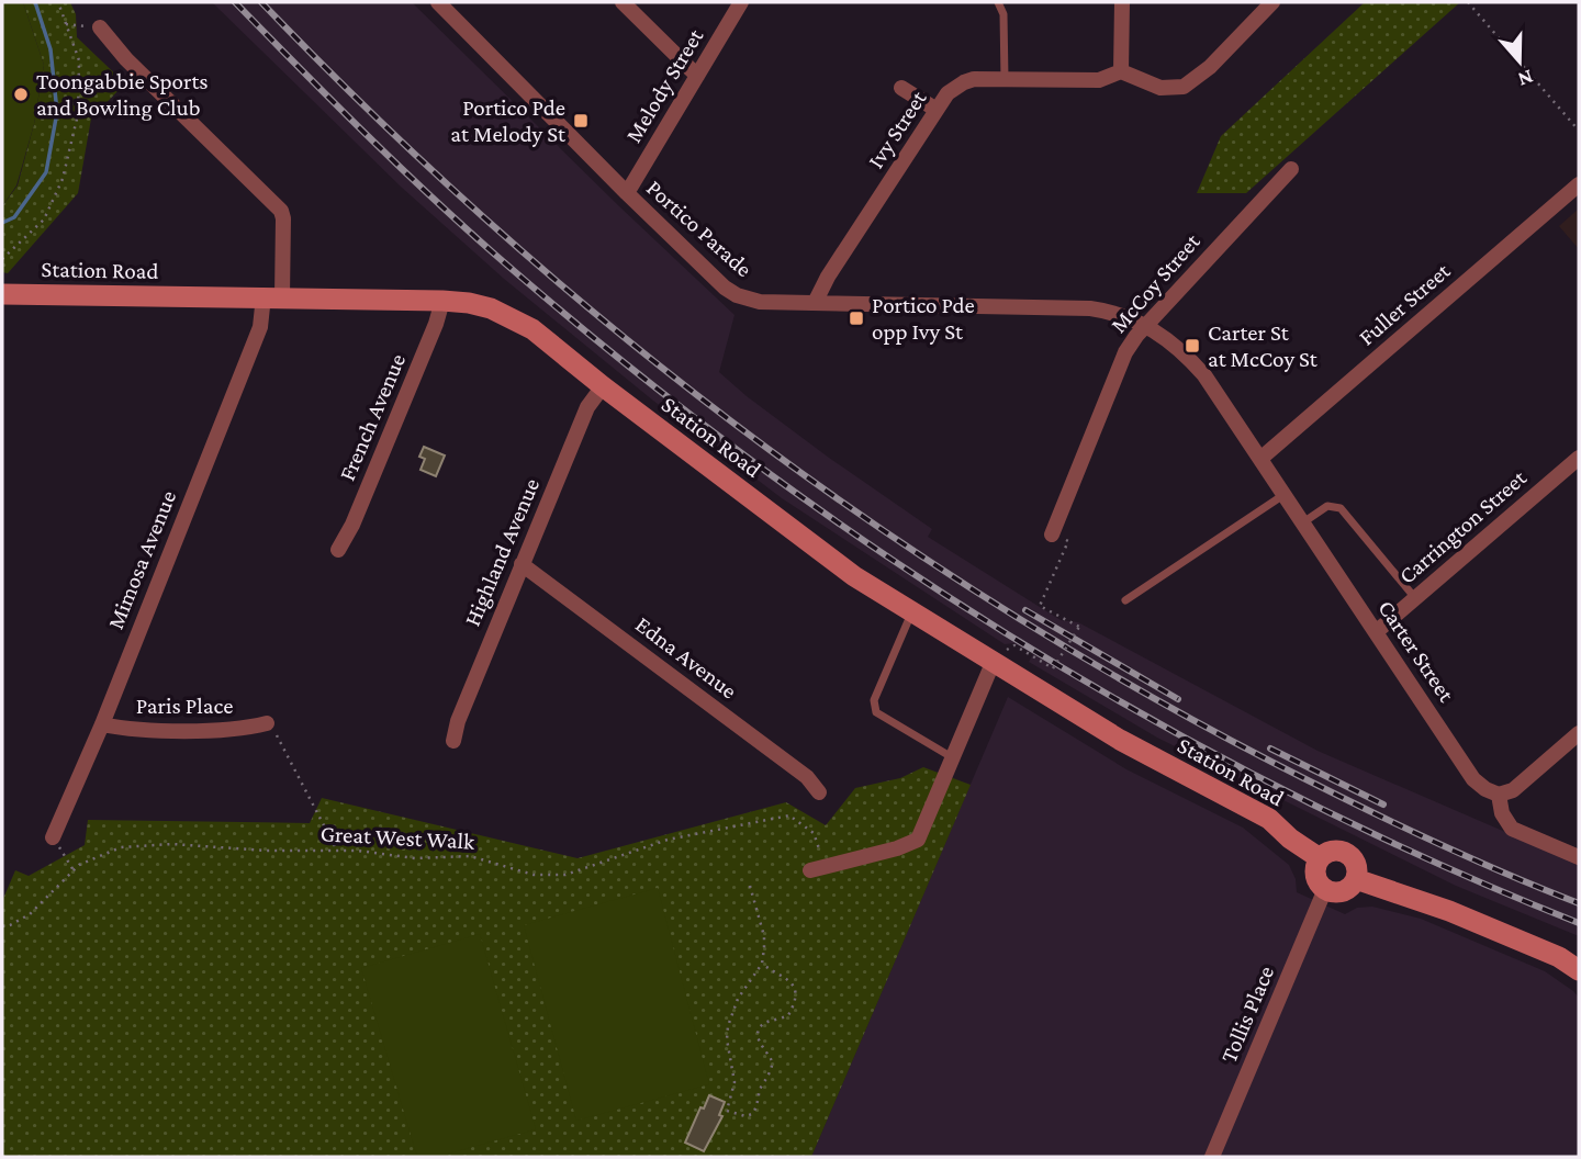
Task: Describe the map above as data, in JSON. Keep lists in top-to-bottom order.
{
  "streets": {
    "main road": ["Station Road"],
    "street": [
      "Melody Street",
      "Ivy Street",
      "Portico Parade",
      "McCoy Street",
      "Fuller Street",
      "French Avenue",
      "Carrington Street",
      "Highland Avenue",
      "Mimosa Avenue",
      "Carter Street",
      "Edna Avenue",
      "Paris Place",
      "Tollis Place"
    ],
    "path": ["Great West Walk"]
  },
  "crossings": [
    ["Melody Street", "Portico Parade"],
    ["Ivy Street", "Portico Parade"],
    ["Portico Parade", "McCoy Street"],
    ["Portico Parade", "Carter Street"],
    ["Station Road", "French Avenue"],
    ["Station Road", "Highland Avenue"],
    ["Station Road", "Mimosa Avenue"],
    ["Station Road", "Tollis Place"],
    ["McCoy Street", "Carter Street"],
    ["Fuller Street", "Carter Street"],
    ["Carrington Street", "Carter Street"],
    ["Highland Avenue", "Edna Avenue"],
    ["Mimosa Avenue", "Paris Place"]
  ],
  "places": {
    "other": ["Toongabbie Sports and Bowling Club"],
    "transit": ["Portico Pde at Melody St", "Portico Pde opp Ivy St", "Carter St at McCoy St"]
  },
  "north": "bottom"
}
